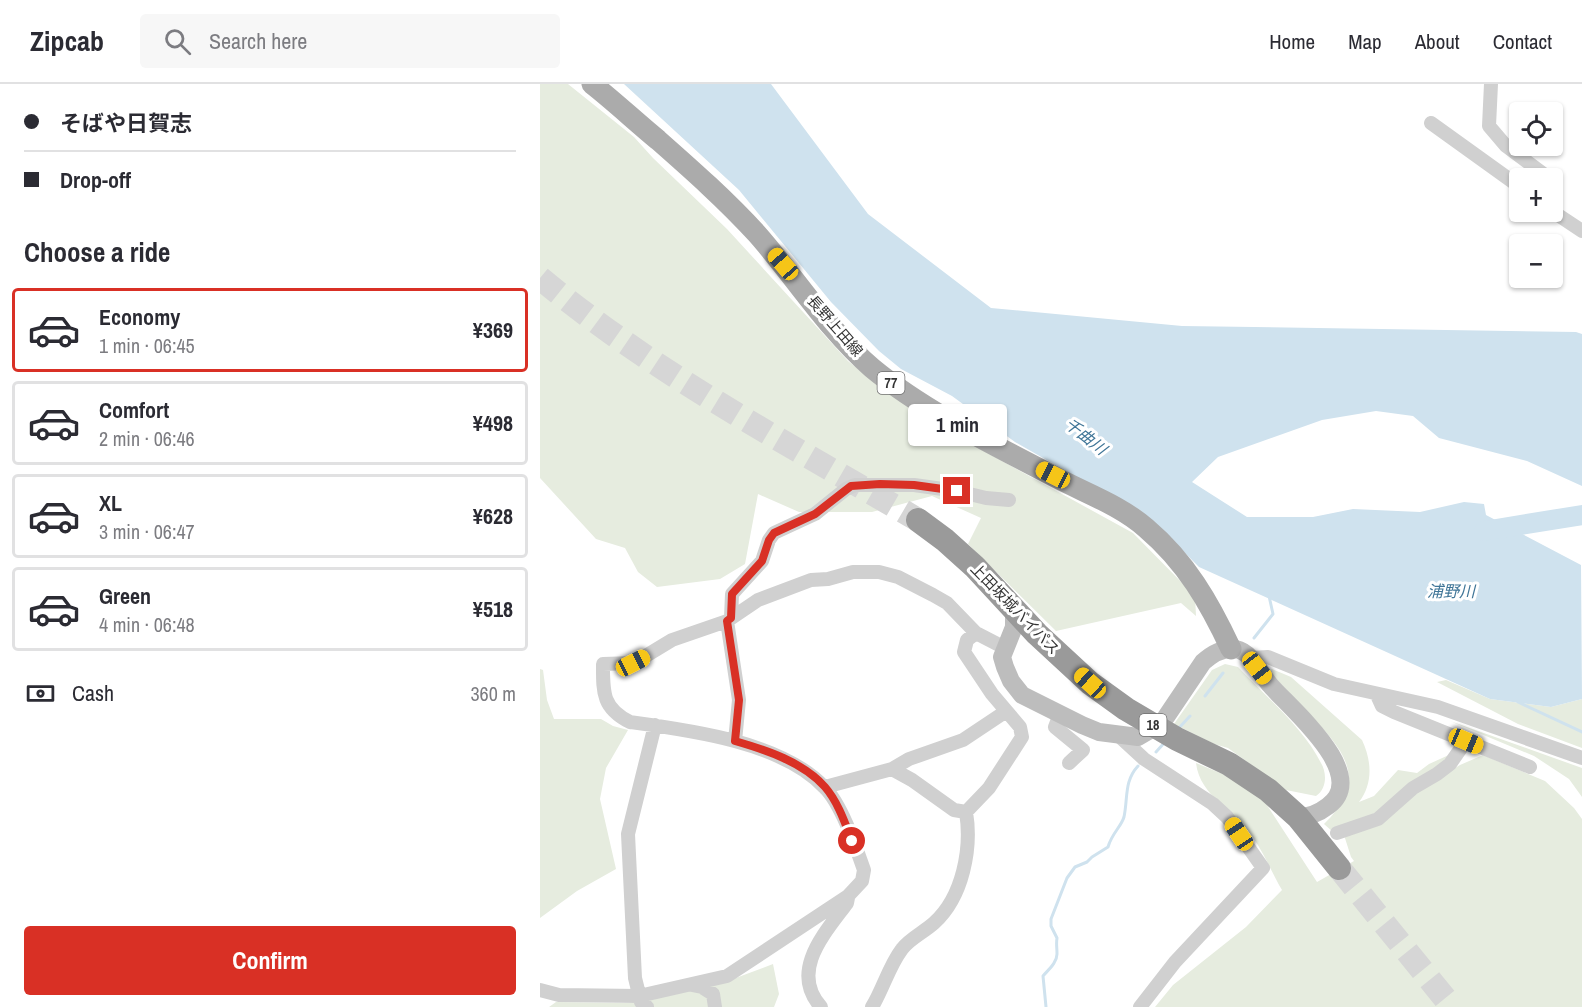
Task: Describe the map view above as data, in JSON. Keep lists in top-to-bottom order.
{
  "streets": {
    "highway": ["上田坂城バイパス", "18"],
    "main road": ["長野上田線", "77"]
  },
  "water": ["千曲川", "浦野川"],
  "page": {
    "header": "Zipcab",
    "search": "Search here",
    "nav": [
      "Home",
      "Map",
      "About",
      "Contact"
    ],
    "banner": ["そばや日賀志", "Drop-off"],
    "map_buttons": ["+", "−"],
    "heading": "Choose a ride",
    "list": [
      {
        "name": "Economy",
        "note": "1 min · 06:45",
        "value": "¥369"
      },
      {
        "name": "Comfort",
        "note": "2 min · 06:46",
        "value": "¥498"
      },
      {
        "name": "XL",
        "note": "3 min · 06:47",
        "value": "¥628"
      },
      {
        "name": "Green",
        "note": "4 min · 06:48",
        "value": "¥518"
      }
    ],
    "bubble": "1 min",
    "pay": ["Cash", "360 m"],
    "buttons": "Confirm"
  }
}
